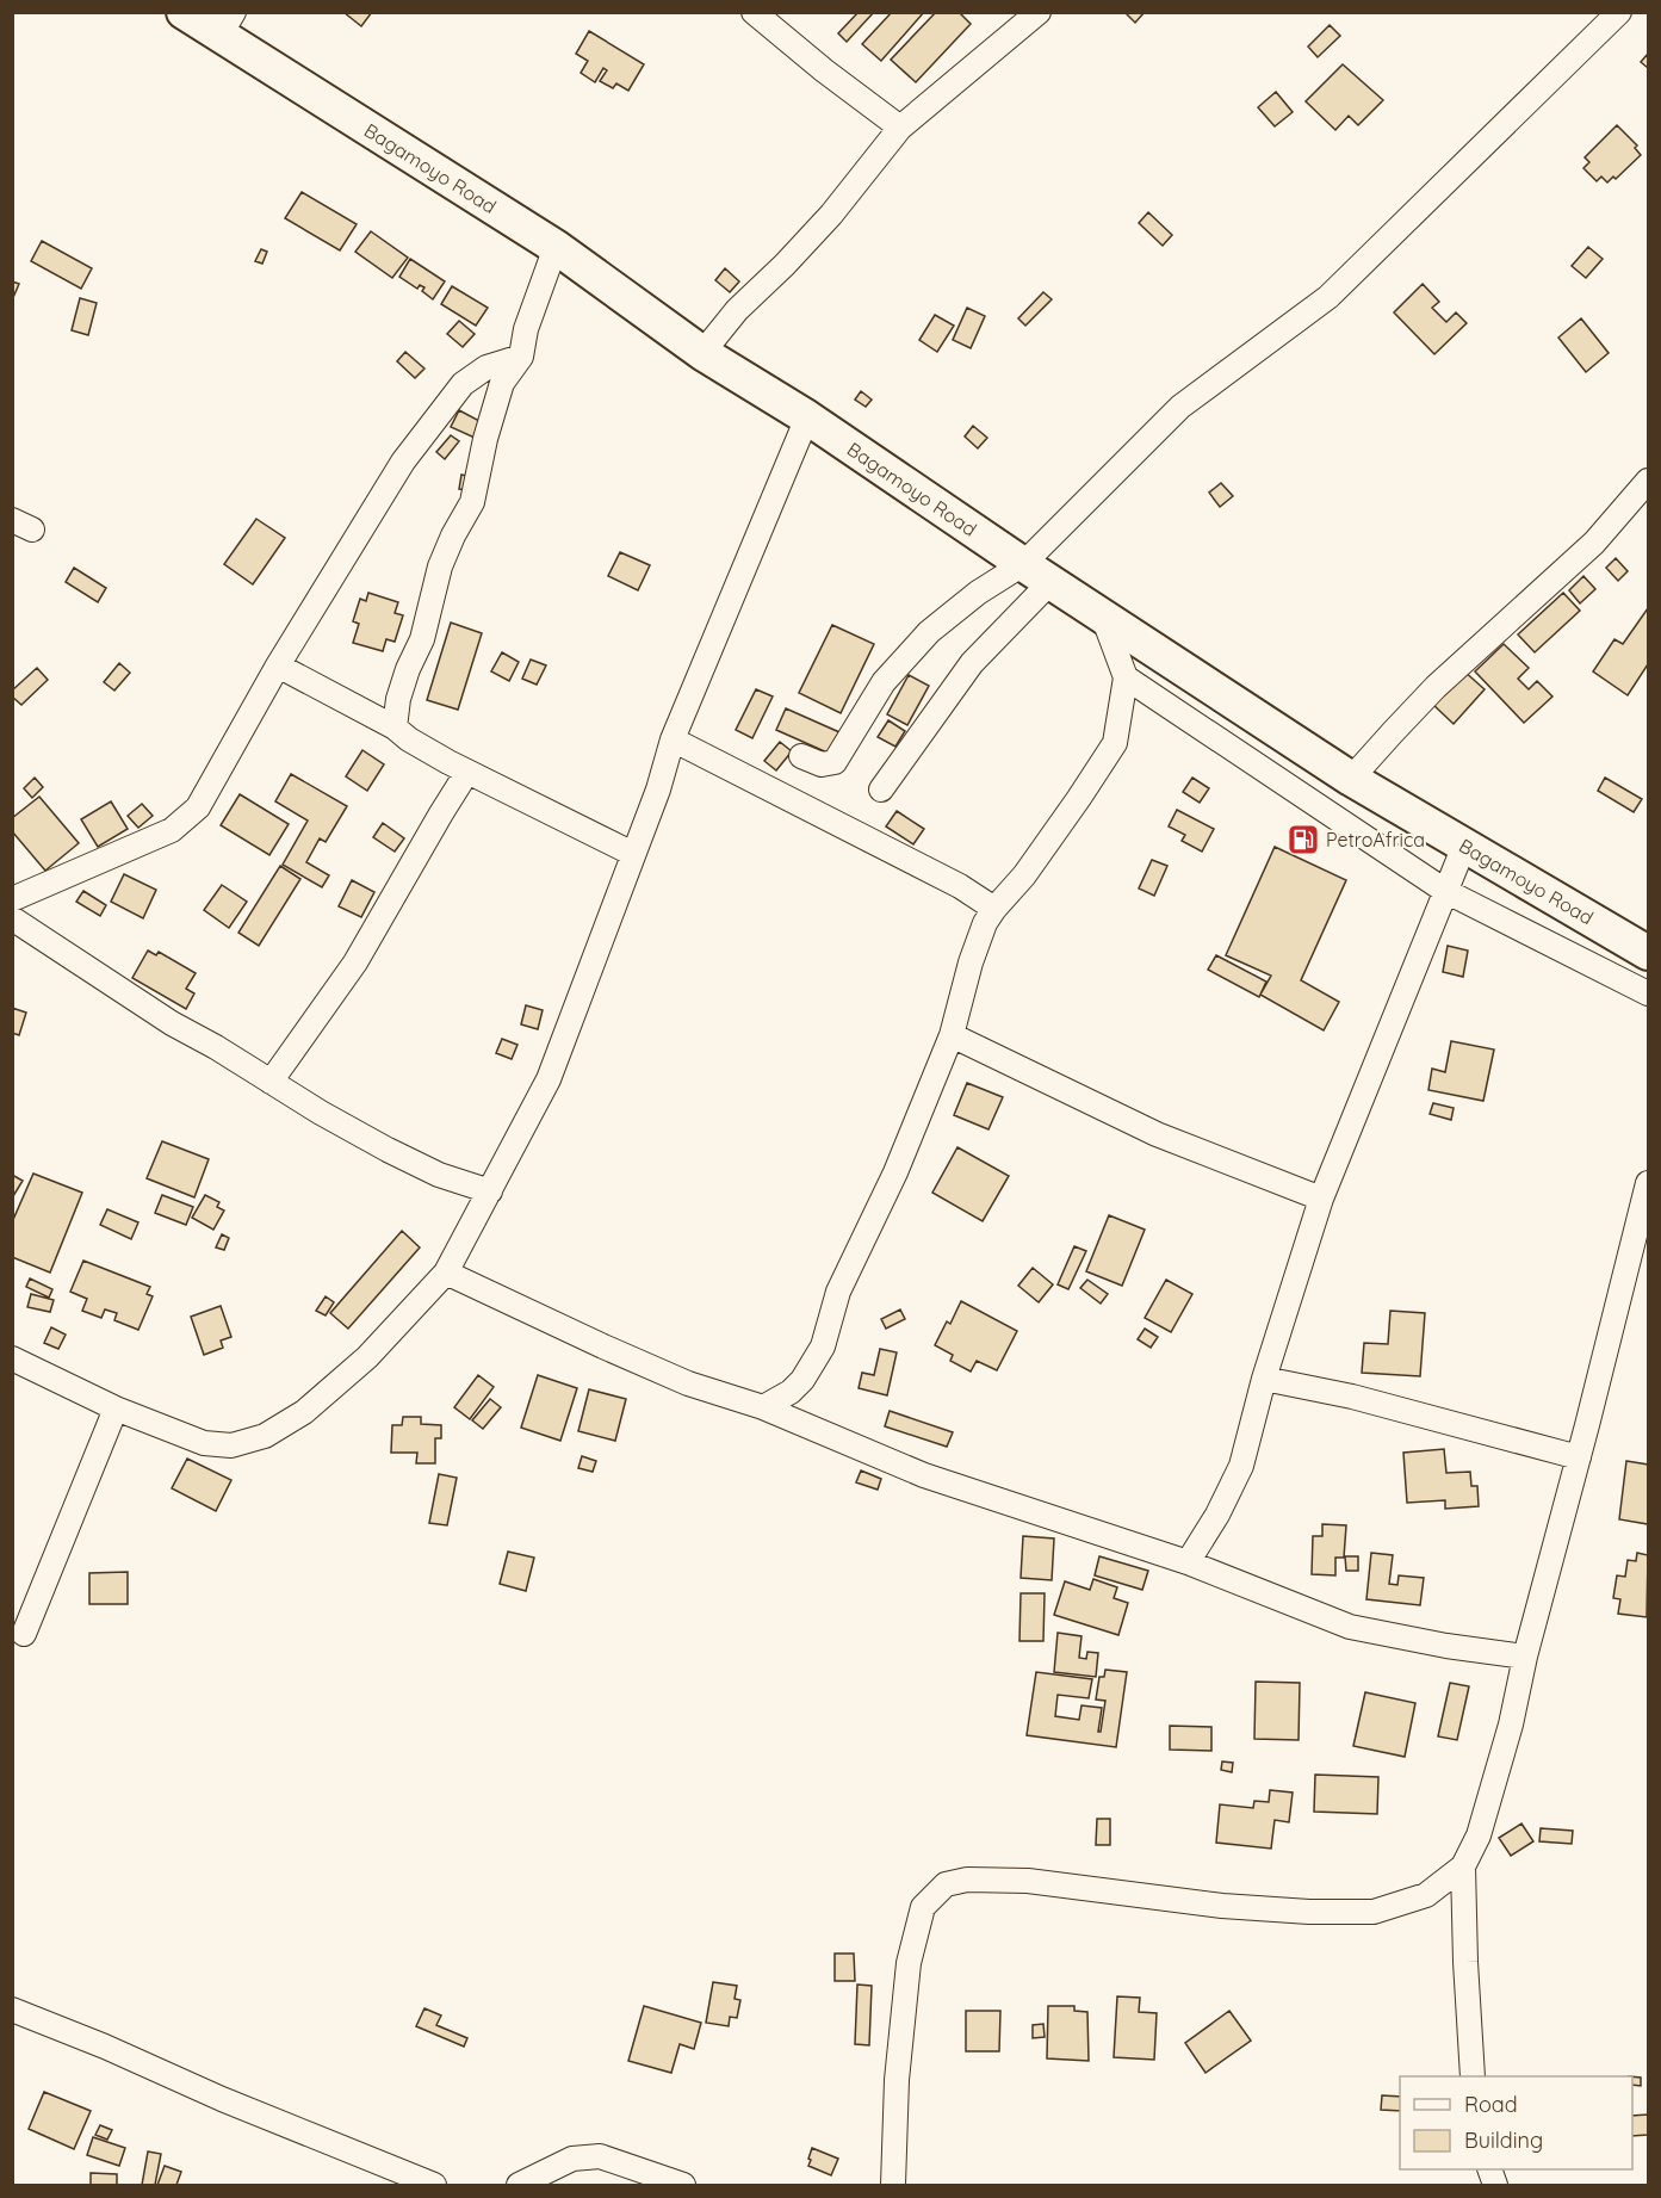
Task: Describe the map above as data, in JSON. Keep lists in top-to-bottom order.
{
  "streets": {
    "highway": ["Bagamoyo Road"]
  },
  "places": {
    "fuel station": ["PetroAfrica"]
  },
  "legend": ["Road", "Building"]
}
